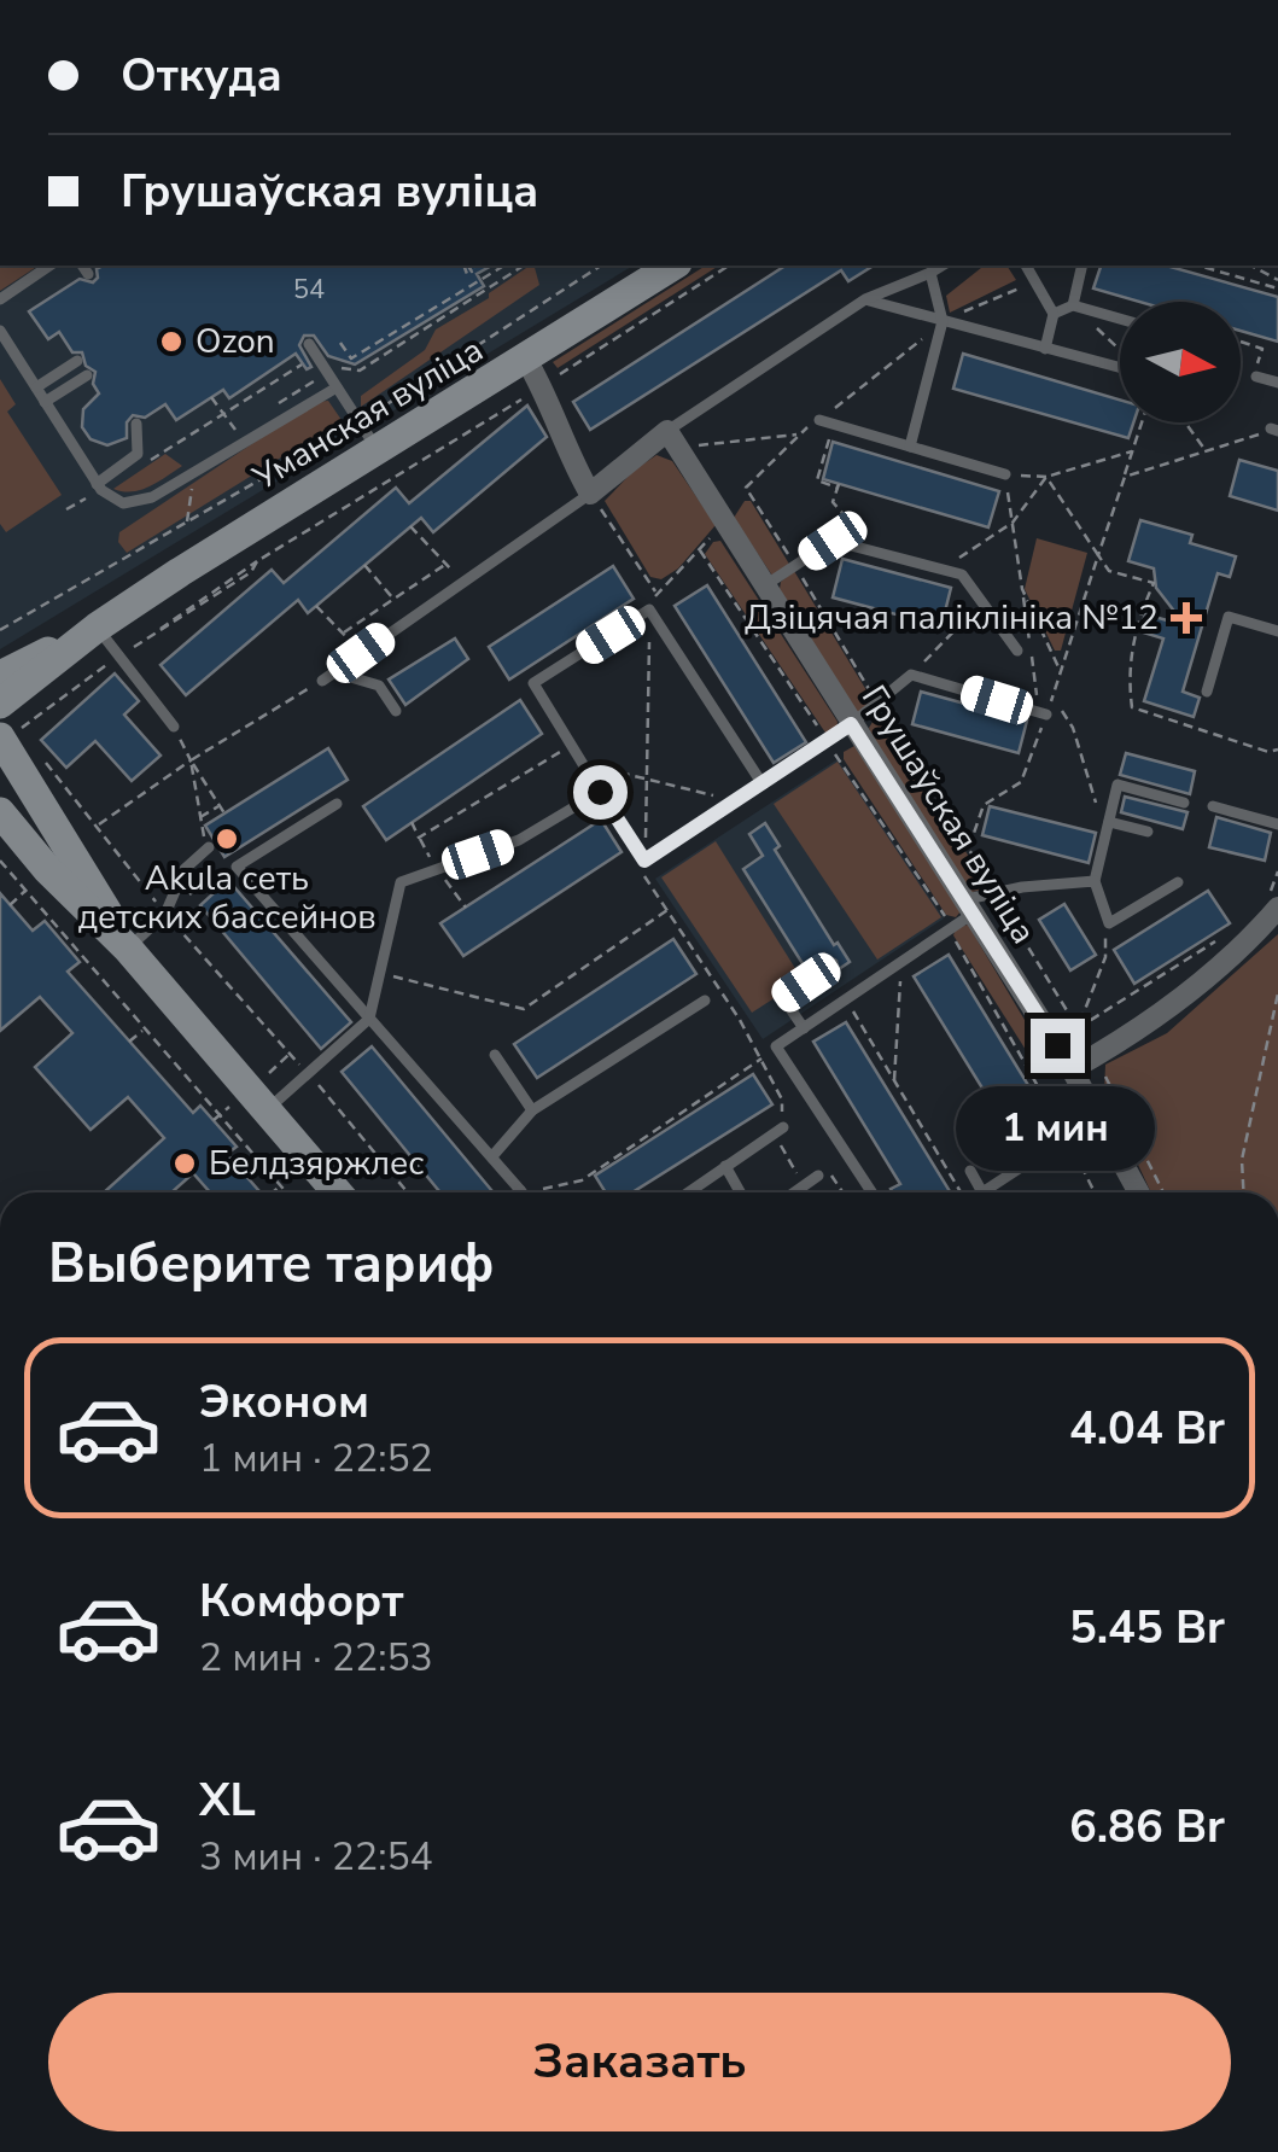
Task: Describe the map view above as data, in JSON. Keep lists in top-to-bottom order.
{
  "streets": {
    "main road": ["Уманская вуліца"],
    "street": ["Грушаўская вуліца"]
  },
  "places": {
    "other": ["Ozon", "Akula сеть детских бассейнов", "Белдзяржлес"],
    "health": ["Дзіцячая паліклініка №12"]
  },
  "house_numbers": ["54"],
  "north": "right",
  "page": {
    "banner": ["Откуда", "Грушаўская вуліца"],
    "bubble": "1 мин",
    "heading": "Выберите тариф",
    "list": [
      {
        "name": "Эконом",
        "note": "1 мин · 22:52",
        "value": "4.04 Br"
      },
      {
        "name": "Комфорт",
        "note": "2 мин · 22:53",
        "value": "5.45 Br"
      },
      {
        "name": "XL",
        "note": "3 мин · 22:54",
        "value": "6.86 Br"
      }
    ],
    "buttons": "Заказать"
  }
}
